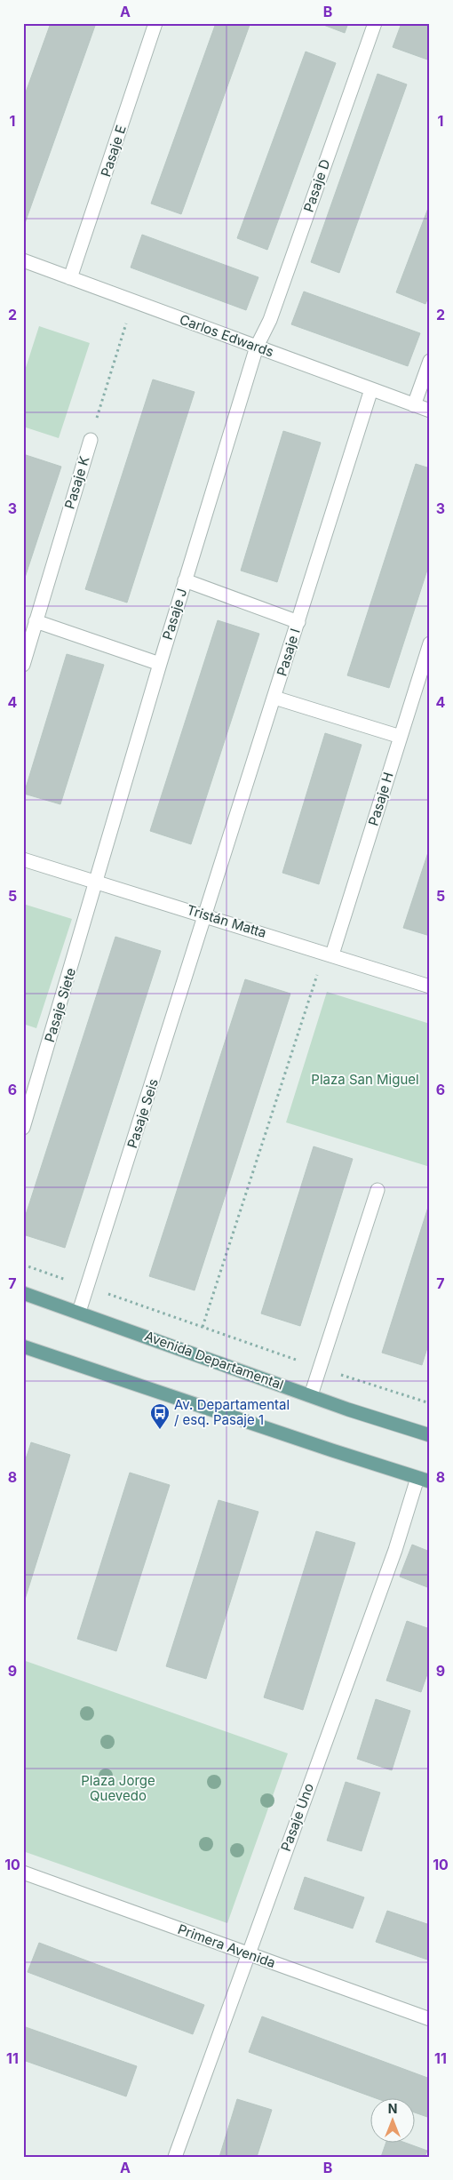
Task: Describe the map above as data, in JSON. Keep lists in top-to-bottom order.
{
  "streets": {
    "main road": ["Avenida Departamental"],
    "street": [
      "Pasaje E",
      "Pasaje D",
      "Carlos Edwards",
      "Pasaje K",
      "Pasaje J",
      "Pasaje I",
      "Pasaje H",
      "Tristán Matta",
      "Pasaje Siete",
      "Pasaje Seis",
      "Pasaje Uno",
      "Primera Avenida"
    ]
  },
  "crossings": [
    ["Pasaje E", "Carlos Edwards"],
    ["Pasaje D", "Carlos Edwards"],
    ["Pasaje D", "Pasaje J"],
    ["Carlos Edwards", "Pasaje K"],
    ["Carlos Edwards", "Pasaje J"],
    ["Carlos Edwards", "Pasaje I"],
    ["Pasaje J", "Tristán Matta"],
    ["Pasaje J", "Pasaje Siete"],
    ["Pasaje I", "Tristán Matta"],
    ["Pasaje I", "Pasaje Seis"],
    ["Pasaje H", "Tristán Matta"],
    ["Tristán Matta", "Pasaje Siete"],
    ["Tristán Matta", "Pasaje Seis"],
    ["Pasaje Seis", "Avenida Departamental"],
    ["Pasaje Uno", "Primera Avenida"]
  ],
  "parks": ["Plaza San Miguel", "Plaza Jorge Quevedo"],
  "places": {
    "bus stop": ["Av. Departamental / esq. Pasaje 1"]
  },
  "north": "top",
  "grid": {
    "columns": ["A", "B"],
    "rows": [
      "1",
      "2",
      "3",
      "4",
      "5",
      "6",
      "7",
      "8",
      "9",
      "10",
      "11"
    ]
  }
}
